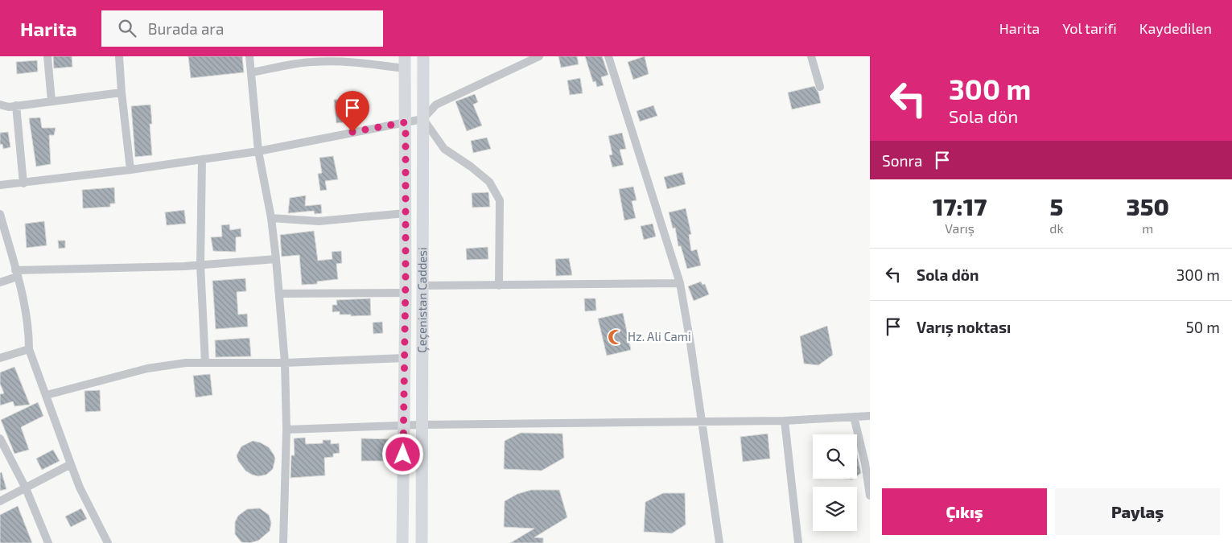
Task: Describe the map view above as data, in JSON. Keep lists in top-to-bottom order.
{
  "streets": {
    "main road": ["Çeçenistan Caddesi"]
  },
  "places": {
    "mosque": ["Hz. Ali Cami"]
  },
  "page": {
    "header": "Harita",
    "search": "Burada ara",
    "nav": ["Harita", "Yol tarifi", "Kaydedilen"],
    "turn": ["300 m", "Sola dön"],
    "then": "Sonra",
    "eta": [
      "17:17",
      "Varış",
      "5",
      "dk",
      "350",
      "m"
    ],
    "list": [
      {
        "name": "Sola dön",
        "value": "300 m"
      },
      {
        "name": "Varış noktası",
        "value": "50 m"
      }
    ],
    "buttons": ["Çıkış", "Paylaş"]
  }
}
